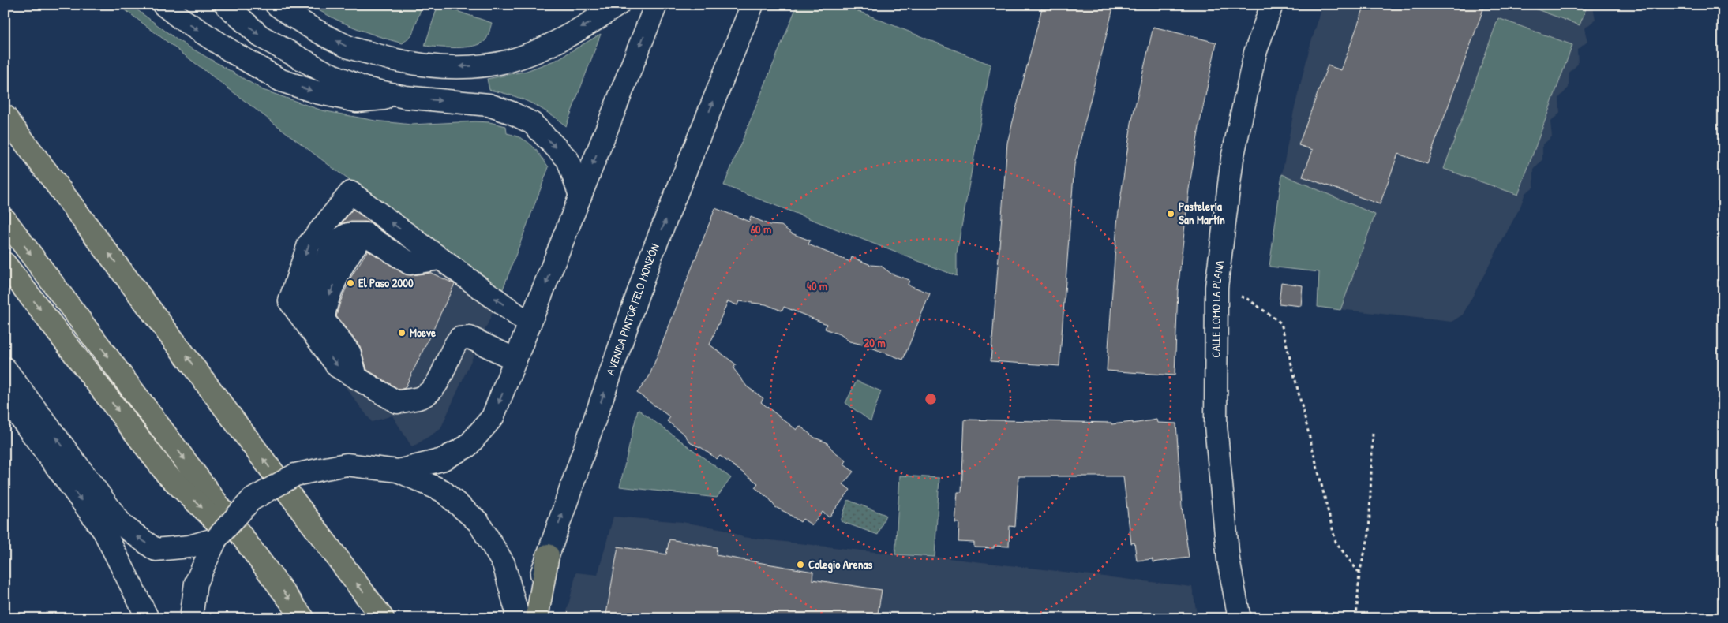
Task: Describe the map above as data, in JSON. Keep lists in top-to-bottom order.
{
  "streets": {
    "street": ["AVENIDA PINTOR FELO MONZÓN", "CALLE LOMO LA PLANA"]
  },
  "places": [
    "Pastelería San Martín",
    "El Paso 2000",
    "Moeve",
    "Colegio Arenas"
  ],
  "rings": ["60 m", "40 m", "20 m"]
}
